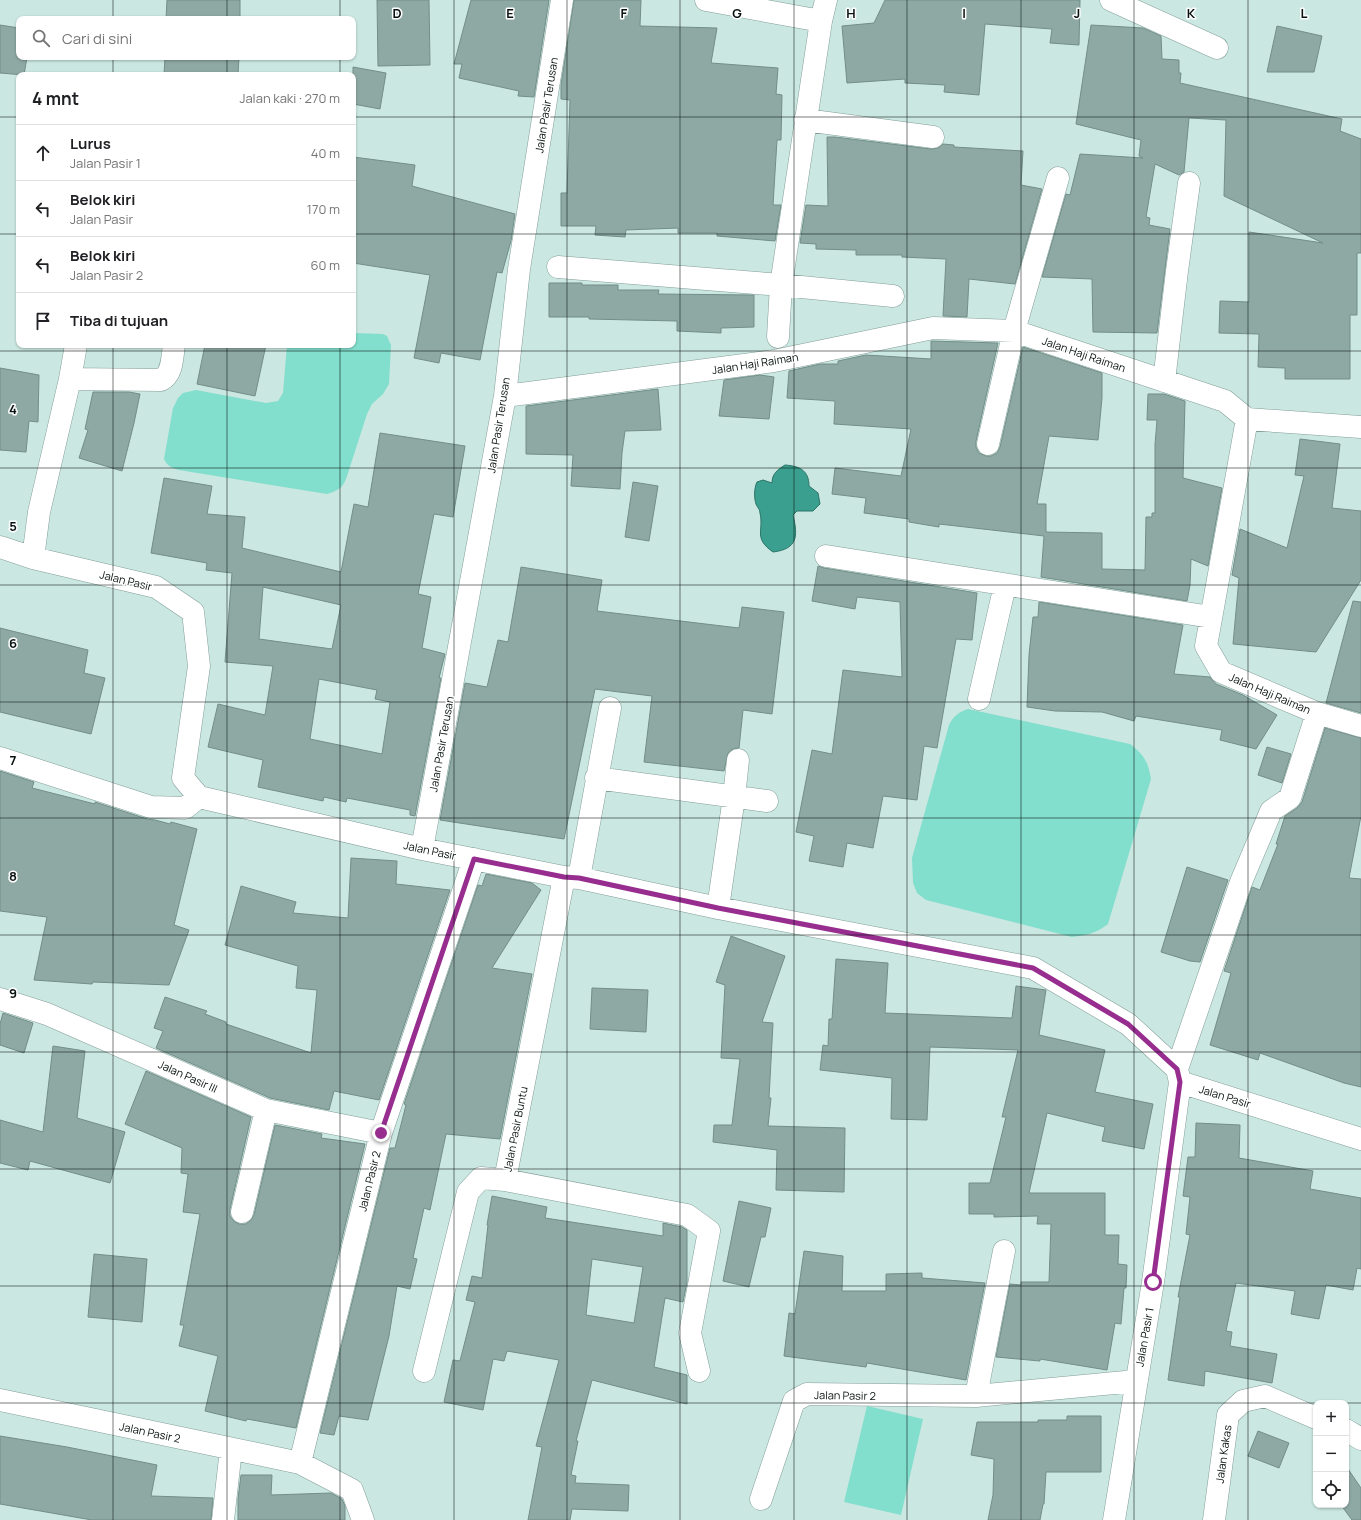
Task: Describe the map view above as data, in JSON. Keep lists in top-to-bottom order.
{
  "streets": {
    "street": [
      "Jalan Pasir Terusan",
      "Jalan Haji Raiman",
      "Jalan Pasir",
      "Jalan Pasir III",
      "Jalan Pasir Buntu",
      "Jalan Pasir 2",
      "Jalan Pasir 1",
      "Jalan Kakas"
    ]
  },
  "crossings": [
    ["Jalan Pasir Terusan", "Jalan Haji Raiman"],
    ["Jalan Pasir Terusan", "Jalan Pasir"],
    ["Jalan Haji Raiman", "Jalan Pasir 1"],
    ["Jalan Pasir", "Jalan Pasir Buntu"],
    ["Jalan Pasir", "Jalan Pasir 2"],
    ["Jalan Pasir", "Jalan Pasir 1"],
    ["Jalan Pasir III", "Jalan Pasir 2"],
    ["Jalan Pasir 2", "Jalan Pasir 1"]
  ],
  "page": {
    "search": "Cari di sini",
    "heading": ["4 mnt", "Jalan kaki · 270 m"],
    "list": [
      ["Lurus", "Jalan Pasir 1", "40 m"],
      ["Belok kiri", "Jalan Pasir", "170 m"],
      ["Belok kiri", "Jalan Pasir 2", "60 m"],
      "Tiba di tujuan"
    ],
    "map_buttons": ["+", "−"]
  },
  "grid": {
    "columns": [
      "D",
      "E",
      "F",
      "G",
      "H",
      "I",
      "J",
      "K",
      "L"
    ],
    "rows": [
      "4",
      "5",
      "6",
      "7",
      "8",
      "9"
    ]
  }
}
